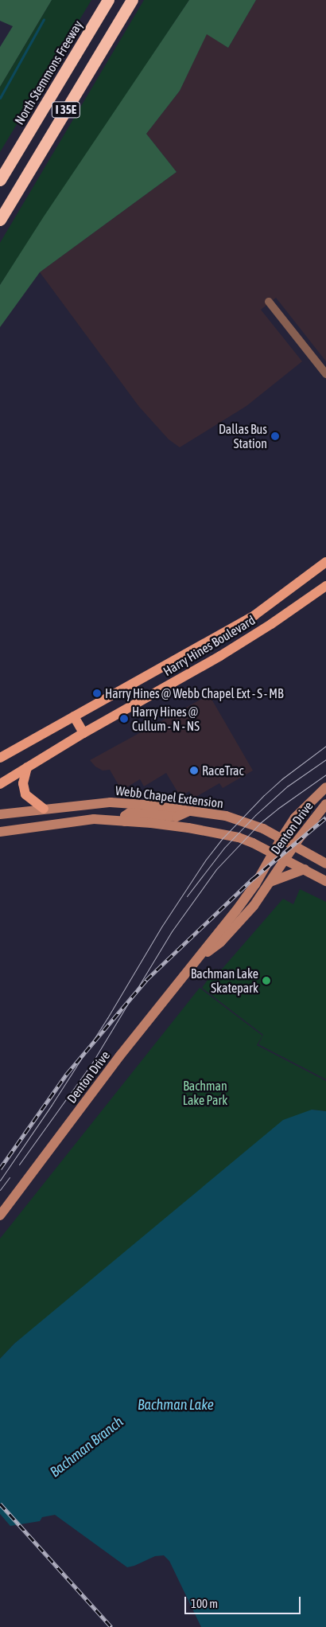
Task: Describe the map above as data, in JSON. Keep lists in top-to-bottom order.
{
  "streets": {
    "highway": ["North Stemmons Freeway", "I 35E"],
    "main road": ["Harry Hines Boulevard", "Webb Chapel Extension", "Denton Drive"]
  },
  "crossings": [
    ["Webb Chapel Extension", "Denton Drive"]
  ],
  "water": ["Bachman Lake", "Bachman Branch"],
  "parks": ["Bachman Lake Park"],
  "places": [
    "Dallas Bus Station",
    "Harry Hines @ Webb Chapel Ext - S - MB",
    "Harry Hines @ Cullum - N - NS",
    "RaceTrac",
    "Bachman Lake Skatepark"
  ],
  "scale_bar": "100 m"
}
